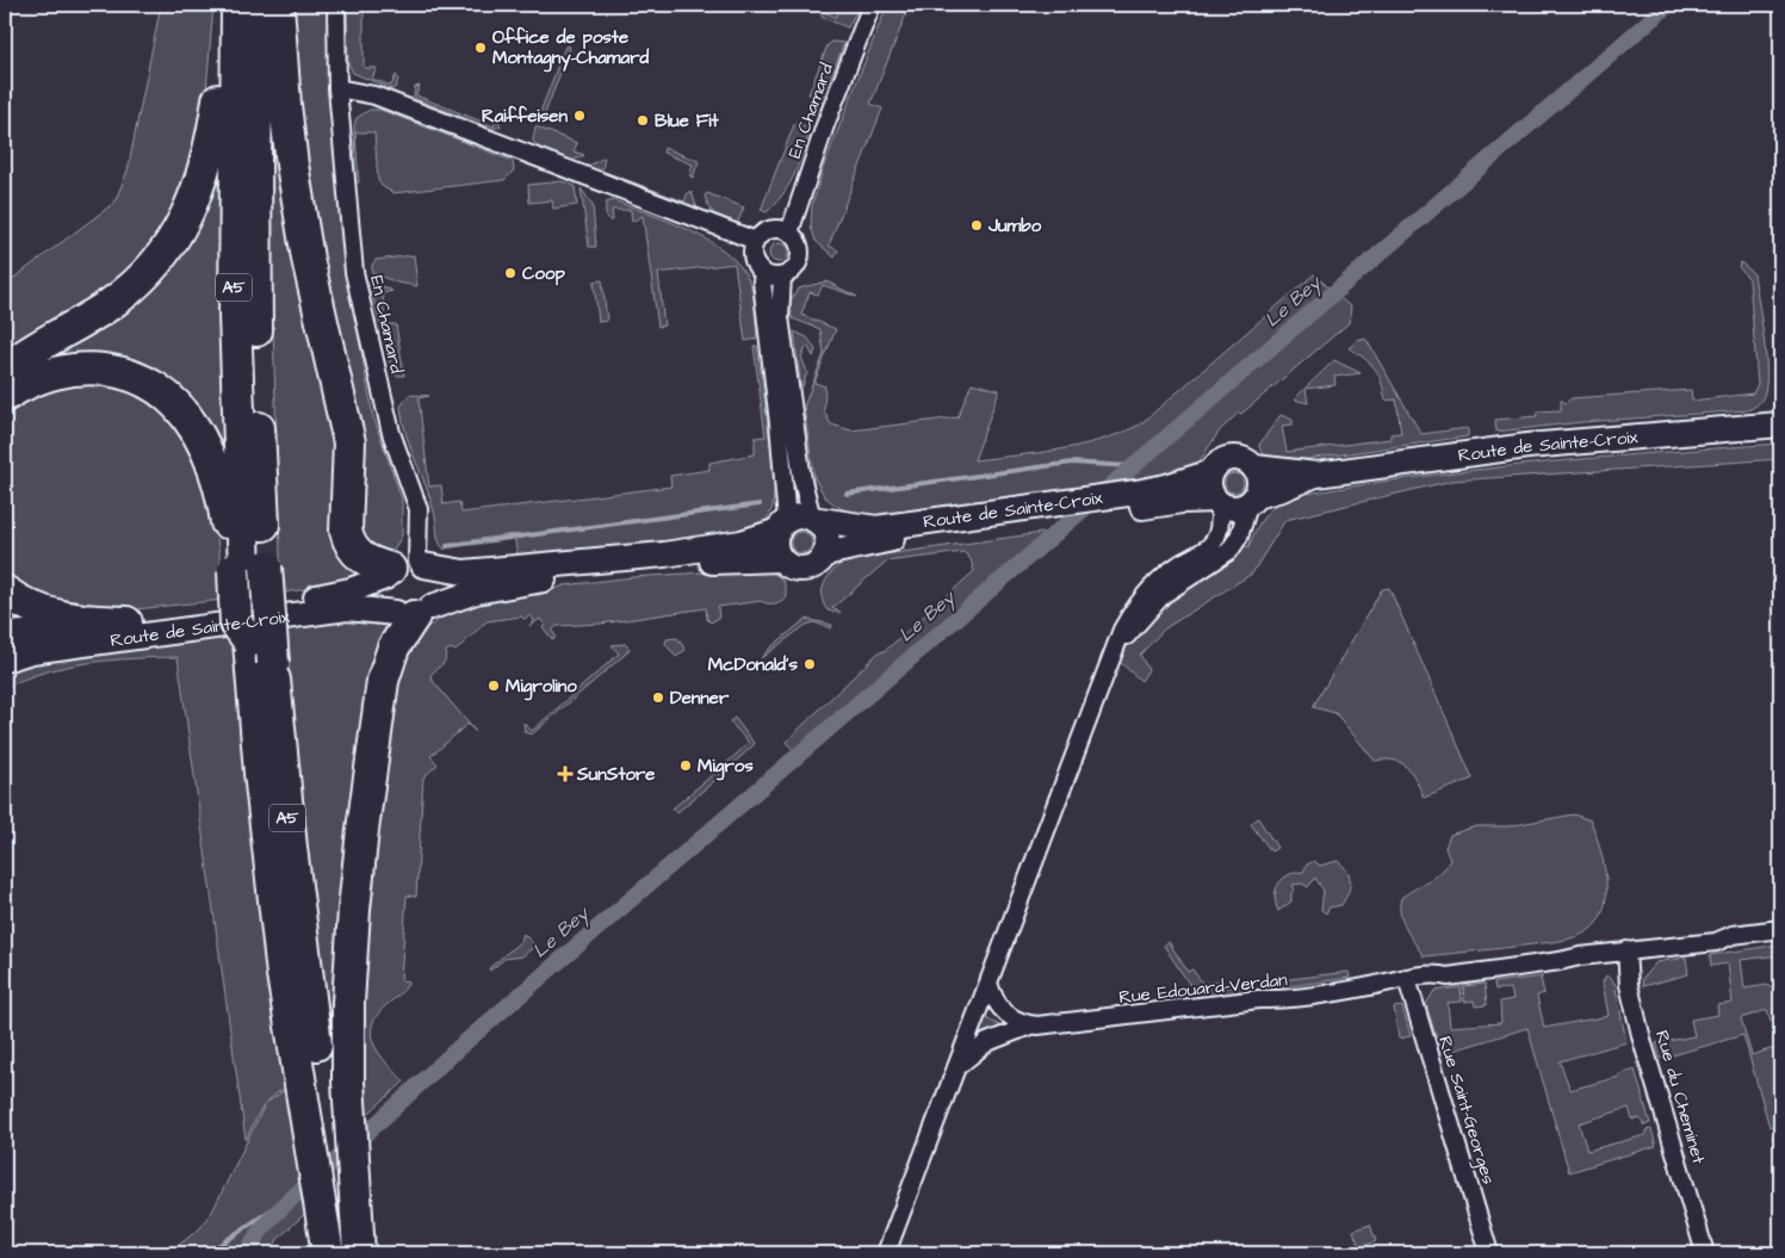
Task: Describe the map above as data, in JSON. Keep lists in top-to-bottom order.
{
  "streets": {
    "highway": ["A5"],
    "main road": ["Route de Sainte-Croix"],
    "street": [
      "En Chamard",
      "Rue Edouard-Verdan",
      "Rue du Cheminet",
      "Rue Saint-Georges"
    ]
  },
  "crossings": [
    ["En Chamard", "Route de Sainte-Croix"],
    ["Rue Edouard-Verdan", "Rue du Cheminet"],
    ["Rue Edouard-Verdan", "Rue Saint-Georges"]
  ],
  "water": ["Le Bey"],
  "places": {
    "other": [
      "Office de poste Montagny-Chamard",
      "Raiffeisen",
      "Blue Fit",
      "Jumbo",
      "Coop",
      "McDonald's",
      "Migrolino",
      "Denner",
      "Migros"
    ],
    "health": ["SunStore"]
  }
}
